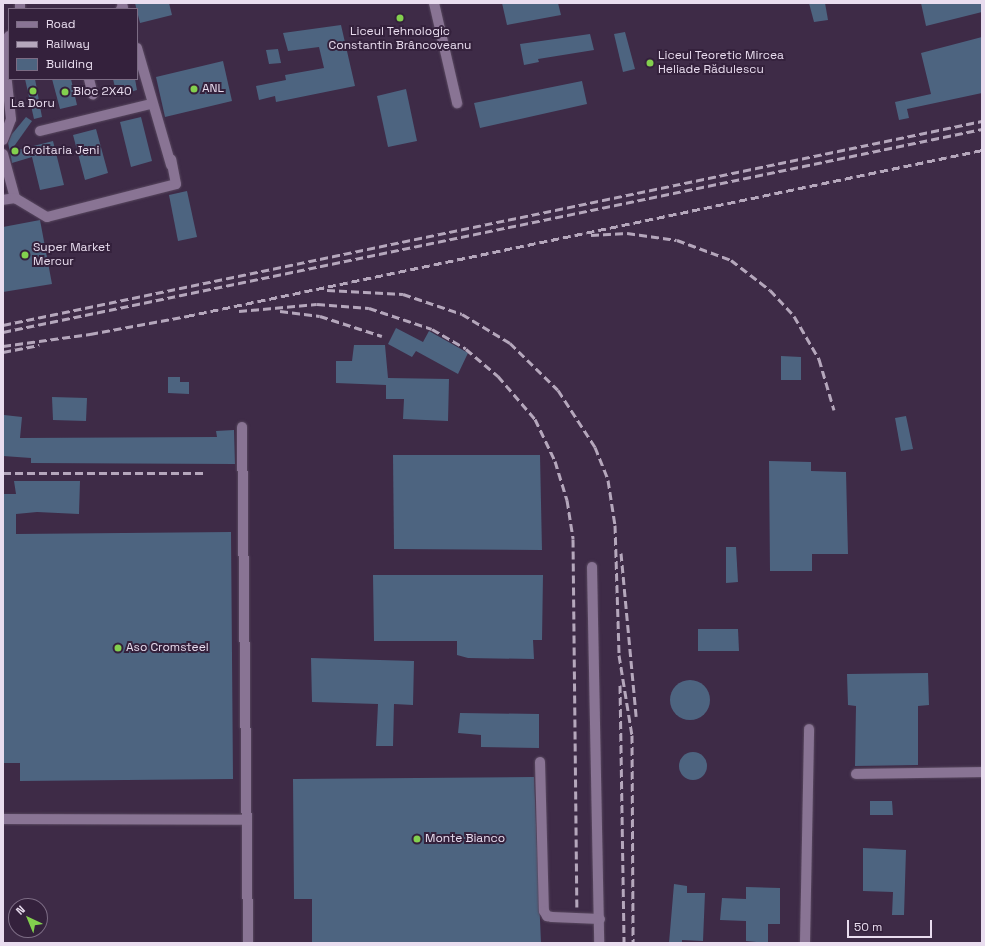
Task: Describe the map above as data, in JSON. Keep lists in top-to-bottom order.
{
  "places": [
    "Liceul Tehnologic Constantin Brâncoveanu",
    "Liceul Teoretic Mircea Heliade Rădulescu",
    "ANL",
    "La Doru",
    "Bloc 2X40",
    "Croitaria Jeni",
    "Super Market Mercur",
    "Aso Cromsteel",
    "Monte Bianco"
  ],
  "legend": ["Road", "Railway", "Building"],
  "scale_bar": "50 m",
  "north": "top left"
}
